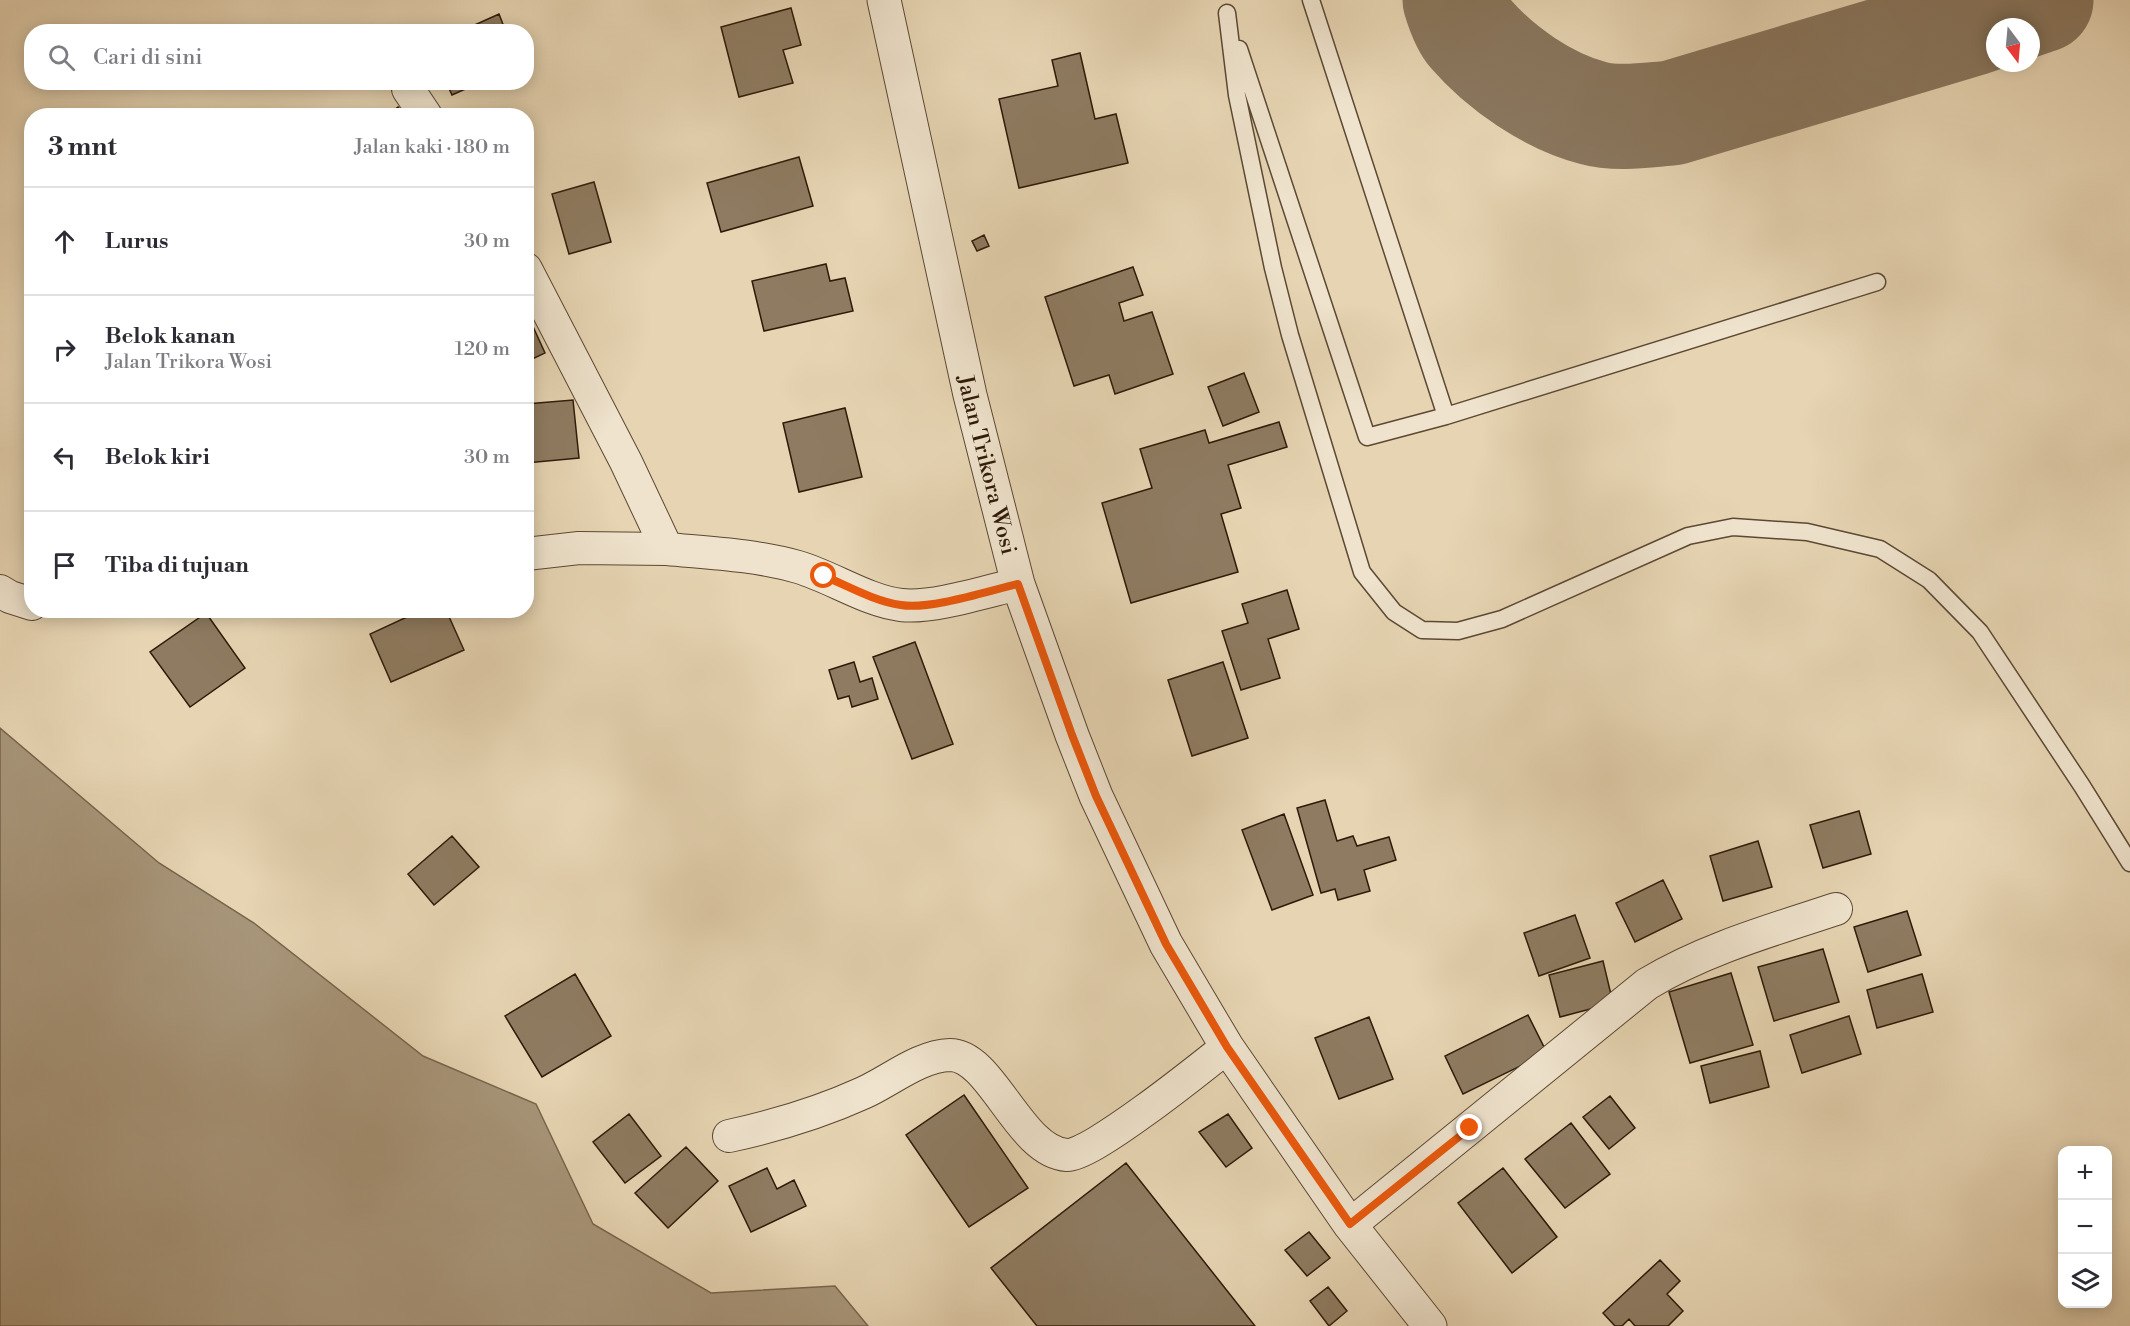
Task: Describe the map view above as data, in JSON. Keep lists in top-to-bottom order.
{
  "streets": {
    "street": ["Jalan Trikora Wosi"]
  },
  "north": "bottom",
  "page": {
    "search": "Cari di sini",
    "heading": ["3 mnt", "Jalan kaki · 180 m"],
    "list": [
      ["Lurus", "30 m"],
      ["Belok kanan", "Jalan Trikora Wosi", "120 m"],
      ["Belok kiri", "30 m"],
      "Tiba di tujuan"
    ],
    "map_buttons": ["+", "−"]
  }
}
